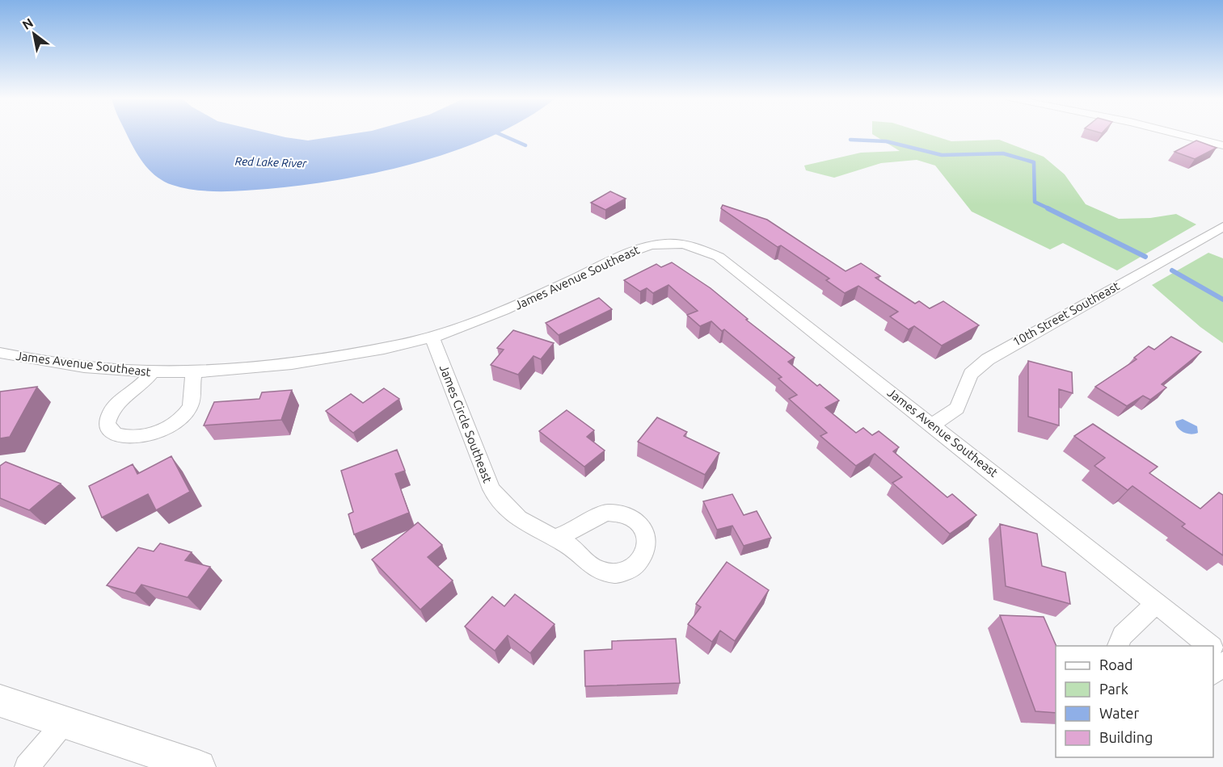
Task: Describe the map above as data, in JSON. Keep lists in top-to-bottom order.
{
  "streets": {
    "street": ["James Avenue Southeast", "10th Street Southeast", "James Circle Southeast"]
  },
  "crossings": [
    ["James Avenue Southeast", "10th Street Southeast"],
    ["James Avenue Southeast", "James Circle Southeast"]
  ],
  "water": ["Red Lake River"],
  "legend": [
    "Road",
    "Park",
    "Water",
    "Building"
  ],
  "north": "top left"
}
